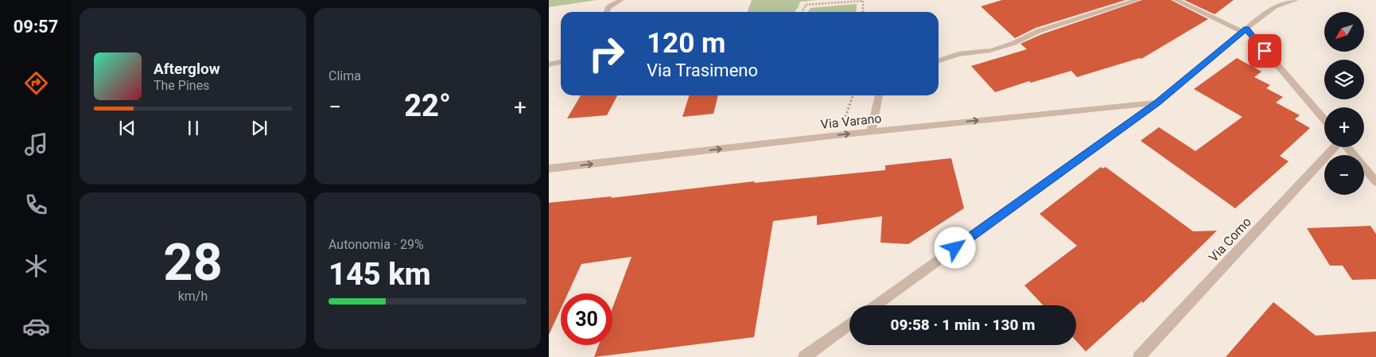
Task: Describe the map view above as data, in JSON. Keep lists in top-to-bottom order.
{
  "streets": {
    "street": ["Via Varano", "Via Como"]
  },
  "one_way": ["Via Varano"],
  "north": "bottom left",
  "page": {
    "tabs": "09:57",
    "tile": [
      "Clima",
      ["28", "km/h"],
      ["Autonomia · 29%", "145 km"]
    ],
    "map_buttons": ["+", "−"],
    "turn": ["120 m", "Via Trasimeno"],
    "song": ["Afterglow", "The Pines"],
    "heat": ["−", "22°", "+"],
    "limit": "30",
    "trip": "09:58 · 1 min · 130 m"
  }
}
